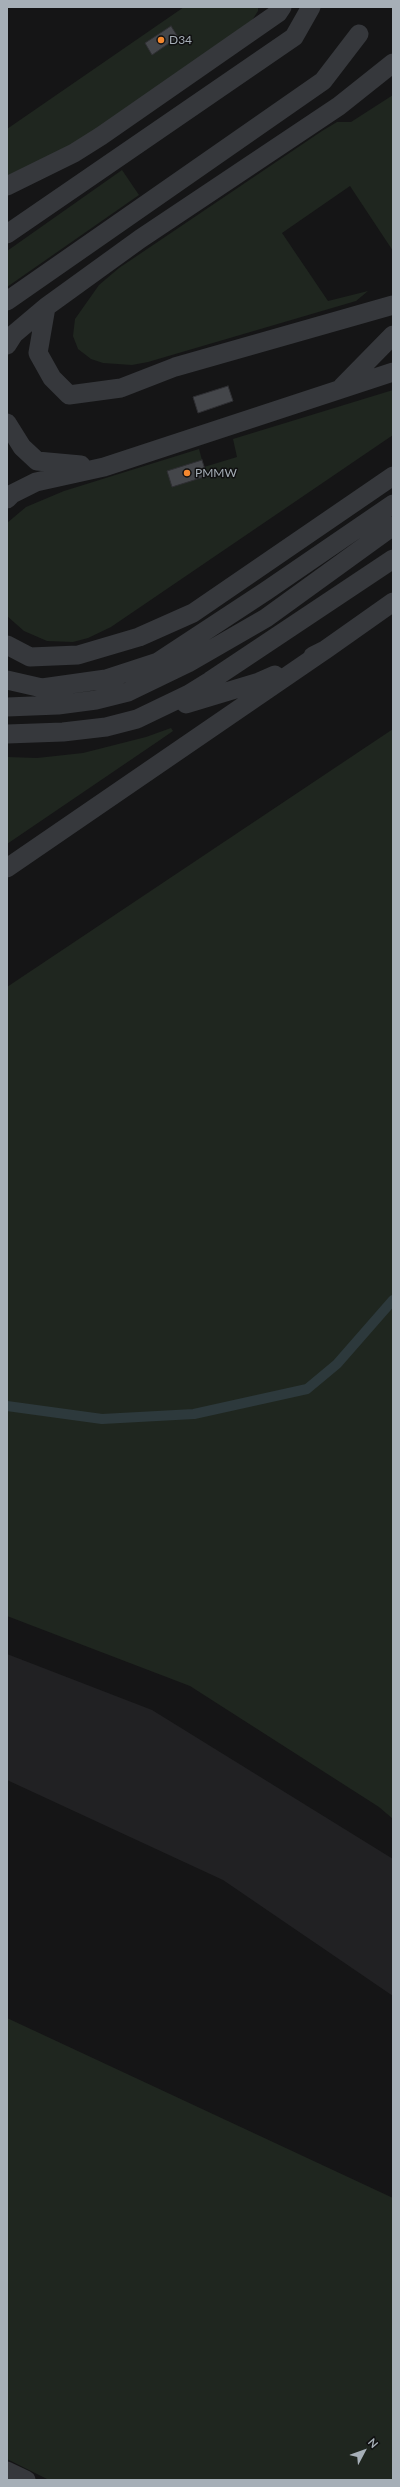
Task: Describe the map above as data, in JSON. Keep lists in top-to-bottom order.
{
  "places": ["D34", "PMMW"],
  "north": "top right"
}
